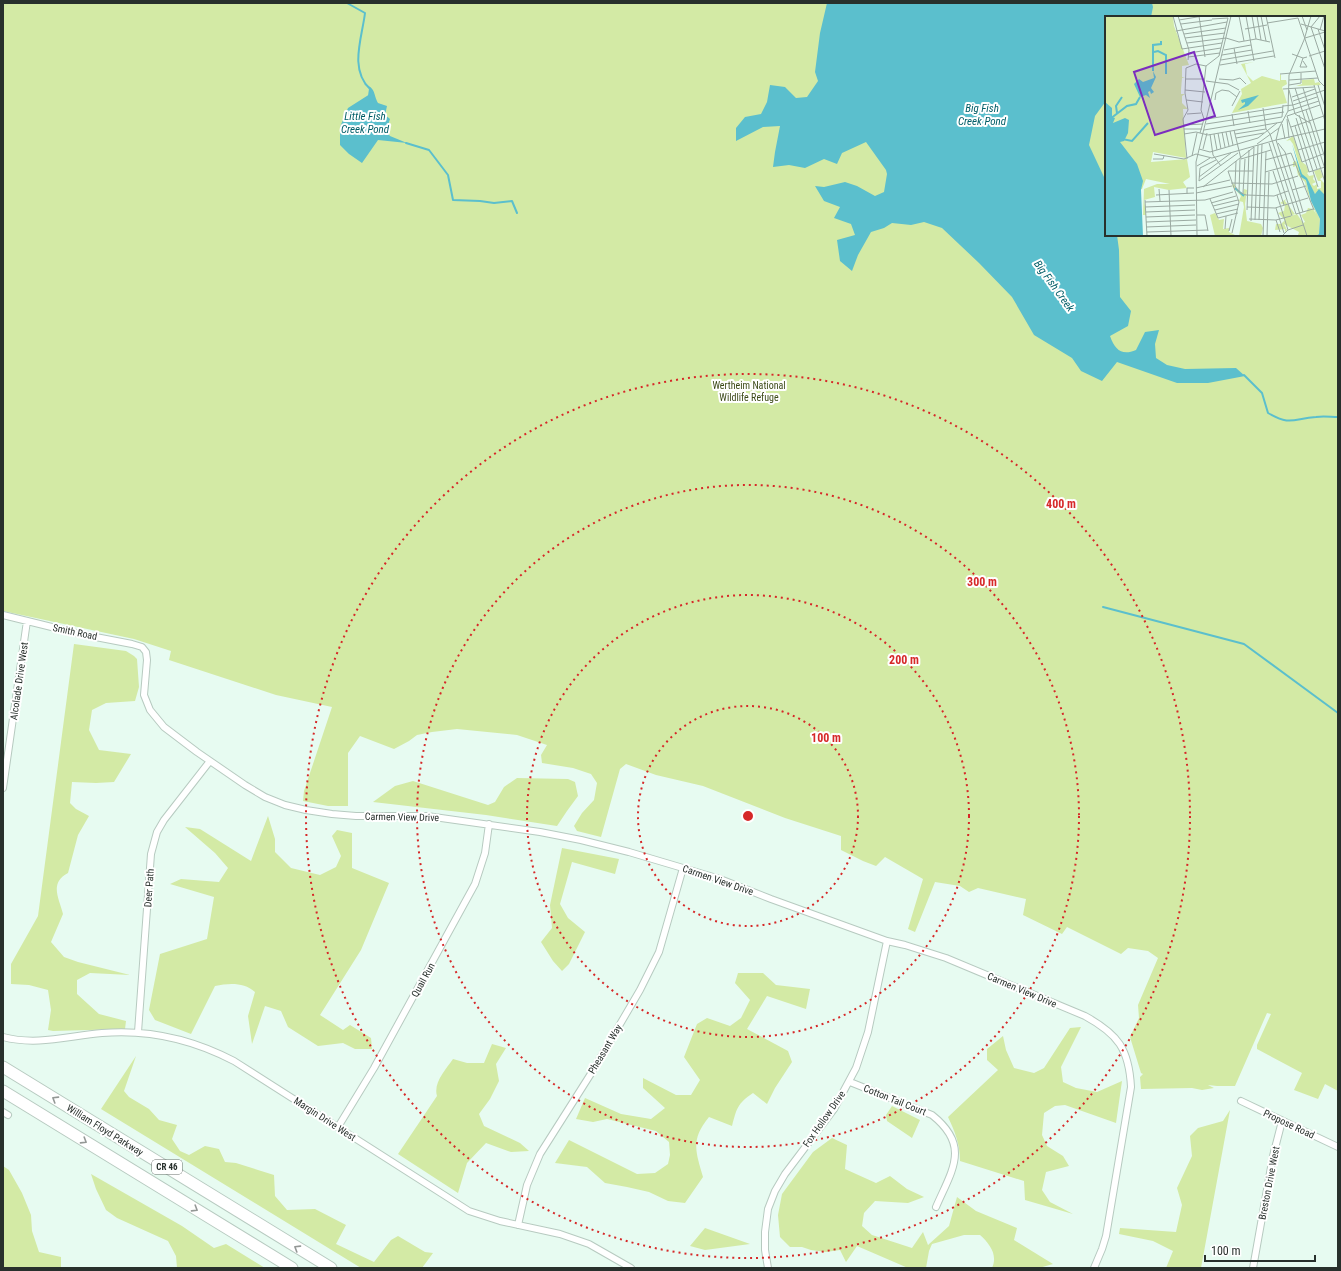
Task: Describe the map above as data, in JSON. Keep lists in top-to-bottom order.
{
  "streets": {
    "highway": ["William Floyd Parkway", "CR 46"],
    "street": [
      "Smith Road",
      "Alcolade Drive West",
      "Carmen View Drive",
      "Deer Path",
      "Quail Run",
      "Pheasant Way",
      "Cotton Tail Court",
      "Margin Drive West",
      "Fox Hollow Drive",
      "Propose Road",
      "Breston Drive West"
    ]
  },
  "crossings": [
    ["Smith Road", "Alcolade Drive West"],
    ["Smith Road", "Carmen View Drive"],
    ["Carmen View Drive", "Deer Path"],
    ["Carmen View Drive", "Quail Run"],
    ["Carmen View Drive", "Pheasant Way"],
    ["Carmen View Drive", "Fox Hollow Drive"],
    ["Deer Path", "Margin Drive West"],
    ["Quail Run", "Margin Drive West"],
    ["Pheasant Way", "Margin Drive West"],
    ["Cotton Tail Court", "Fox Hollow Drive"],
    ["Propose Road", "Breston Drive West"]
  ],
  "water": ["Big Fish Creek Pond", "Little Fish Creek Pond", "Big Fish Creek"],
  "parks": ["Wertheim National Wildlife Refuge"],
  "scale_bar": "100 m",
  "rings": [
    "400 m",
    "300 m",
    "200 m",
    "100 m"
  ]
}
